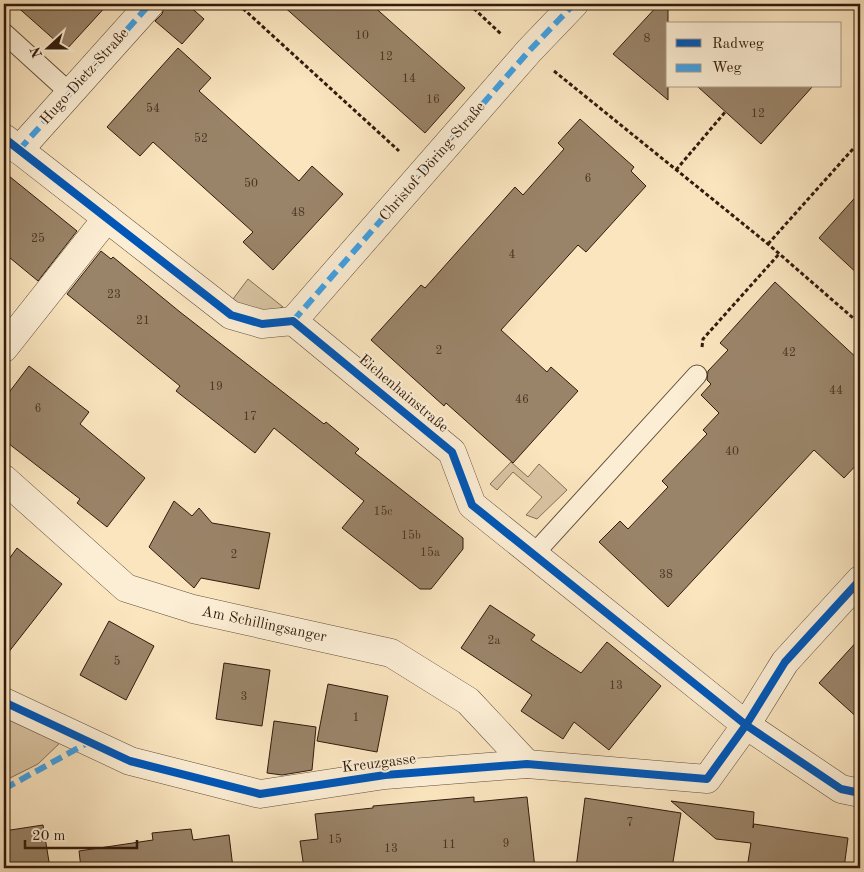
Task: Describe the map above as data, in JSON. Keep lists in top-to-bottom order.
{
  "streets": {
    "street": [
      "Hugo-Dietz-Straße",
      "Christof-Döring-Straße",
      "Eichenhainstraße",
      "Am Schillingsanger",
      "Kreuzgasse"
    ]
  },
  "crossings": [
    ["Christof-Döring-Straße", "Eichenhainstraße"],
    ["Eichenhainstraße", "Kreuzgasse"],
    ["Am Schillingsanger", "Kreuzgasse"]
  ],
  "house_numbers": [
    "10",
    "8",
    "12",
    "14",
    "16",
    "54",
    "12",
    "52",
    "6",
    "50",
    "48",
    "25",
    "4",
    "23",
    "21",
    "2",
    "42",
    "19",
    "44",
    "46",
    "6",
    "17",
    "40",
    "15c",
    "15b",
    "15a",
    "2",
    "38",
    "2a",
    "5",
    "13",
    "3",
    "1",
    "7",
    "15",
    "9",
    "11",
    "13"
  ],
  "legend": ["Radweg", "Weg"],
  "scale_bar": "20 m",
  "north": "left"
}
